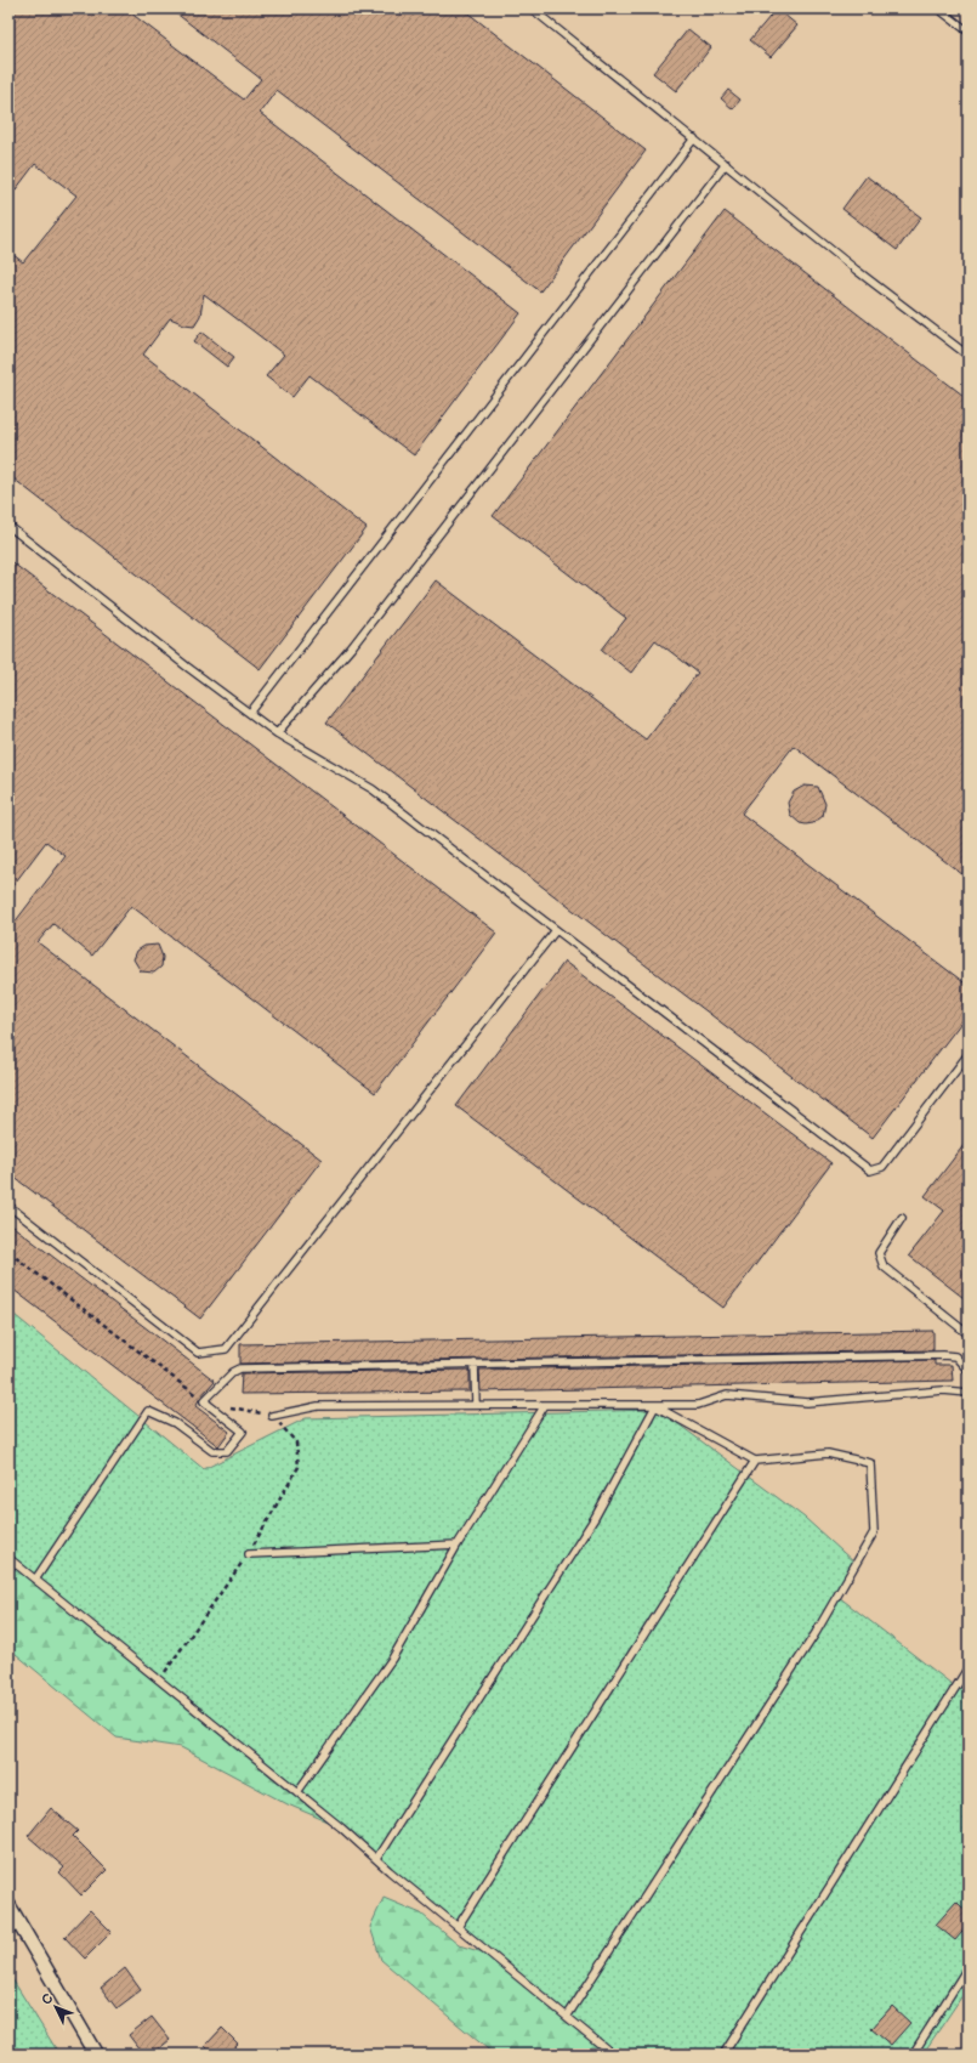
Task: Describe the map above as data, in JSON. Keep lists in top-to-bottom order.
{
  "north": "top left"
}
